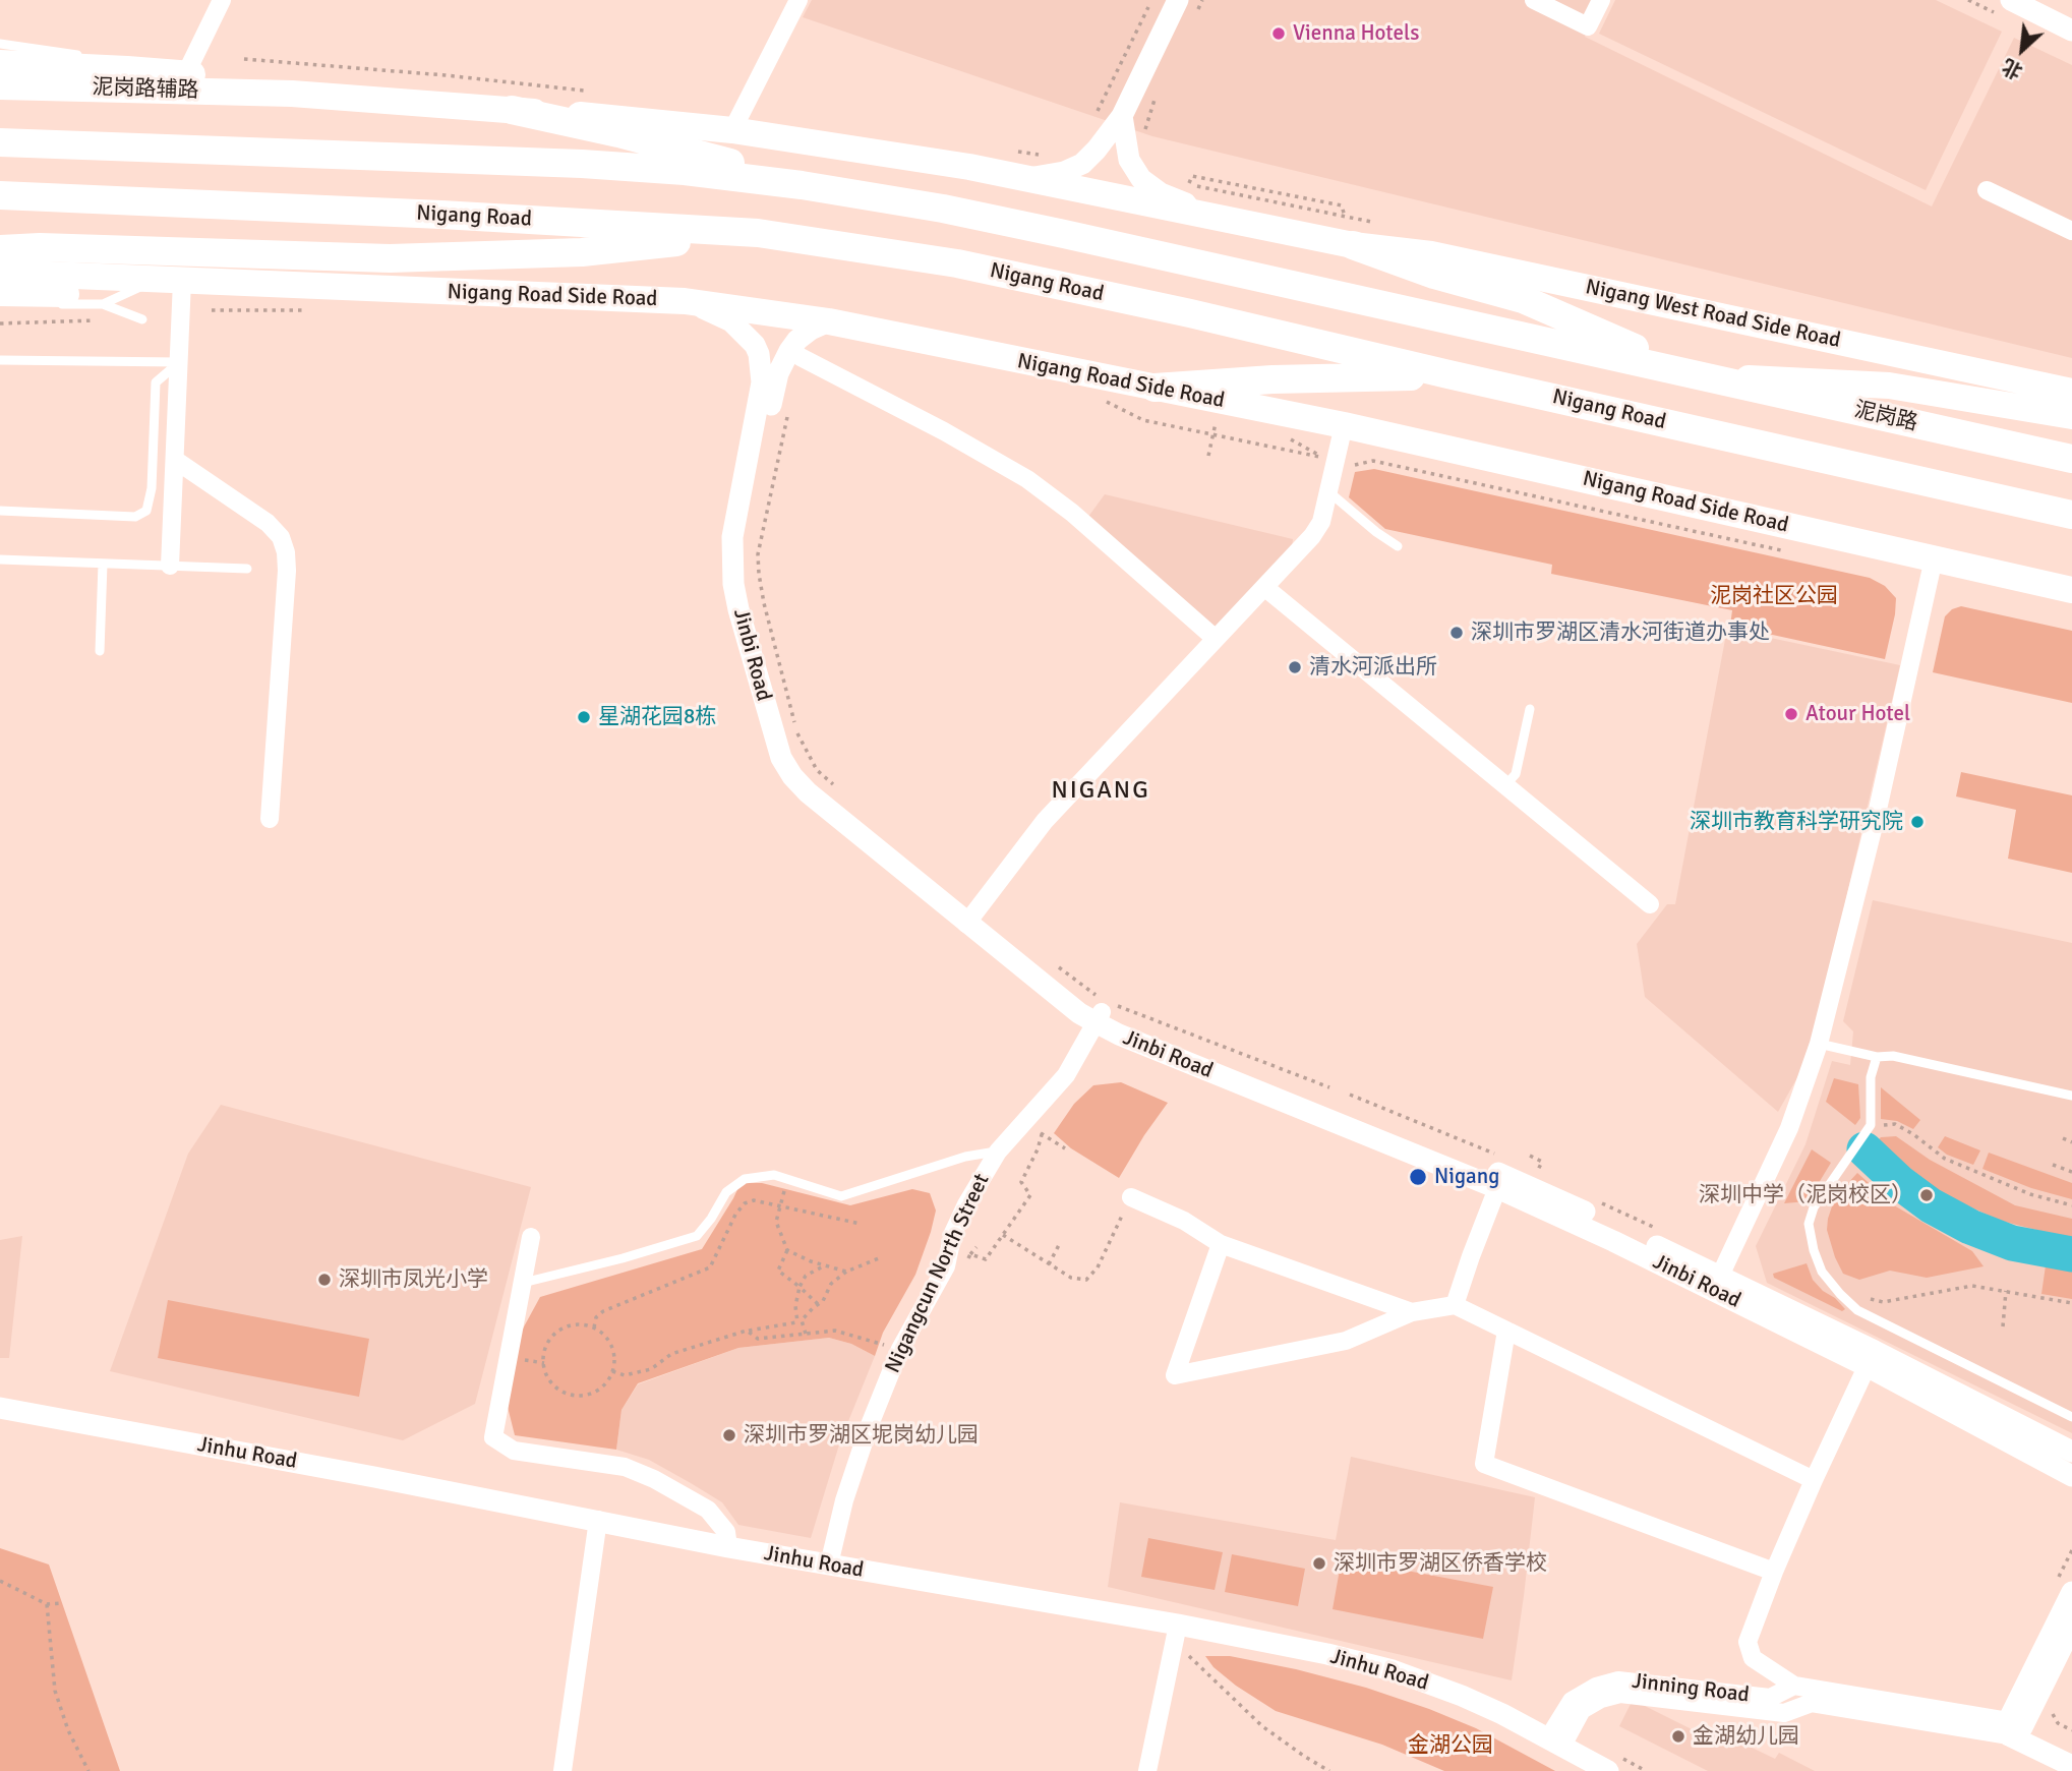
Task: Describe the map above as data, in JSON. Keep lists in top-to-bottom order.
{
  "streets": {
    "highway": ["Nigang Road", "泥岗路"],
    "main road": ["泥岗路辅路", "Nigang Road Side Road", "Nigang West Road Side Road"],
    "street": [
      "Jinbi Road",
      "Nigangcun North Street",
      "Jinhu Road",
      "Jinning Road"
    ]
  },
  "crossings": [
    ["Nigang Road Side Road", "Jinbi Road"],
    ["Jinbi Road", "Nigangcun North Street"],
    ["Nigangcun North Street", "Jinhu Road"],
    ["Jinhu Road", "Jinning Road"]
  ],
  "districts": ["NIGANG"],
  "parks": ["泥岗社区公园", "金湖公园"],
  "places": [
    "Vienna Hotels",
    "深圳市罗湖区清水河街道办事处",
    "清水河派出所",
    "Atour Hotel",
    "星湖花园8栋",
    "深圳市教育科学研究院",
    "Nigang",
    "深圳中学（泥岗校区）",
    "深圳市凤光小学",
    "深圳市罗湖区坭岗幼儿园",
    "深圳市罗湖区侨香学校",
    "金湖幼儿园"
  ],
  "north": "bottom left"
}
